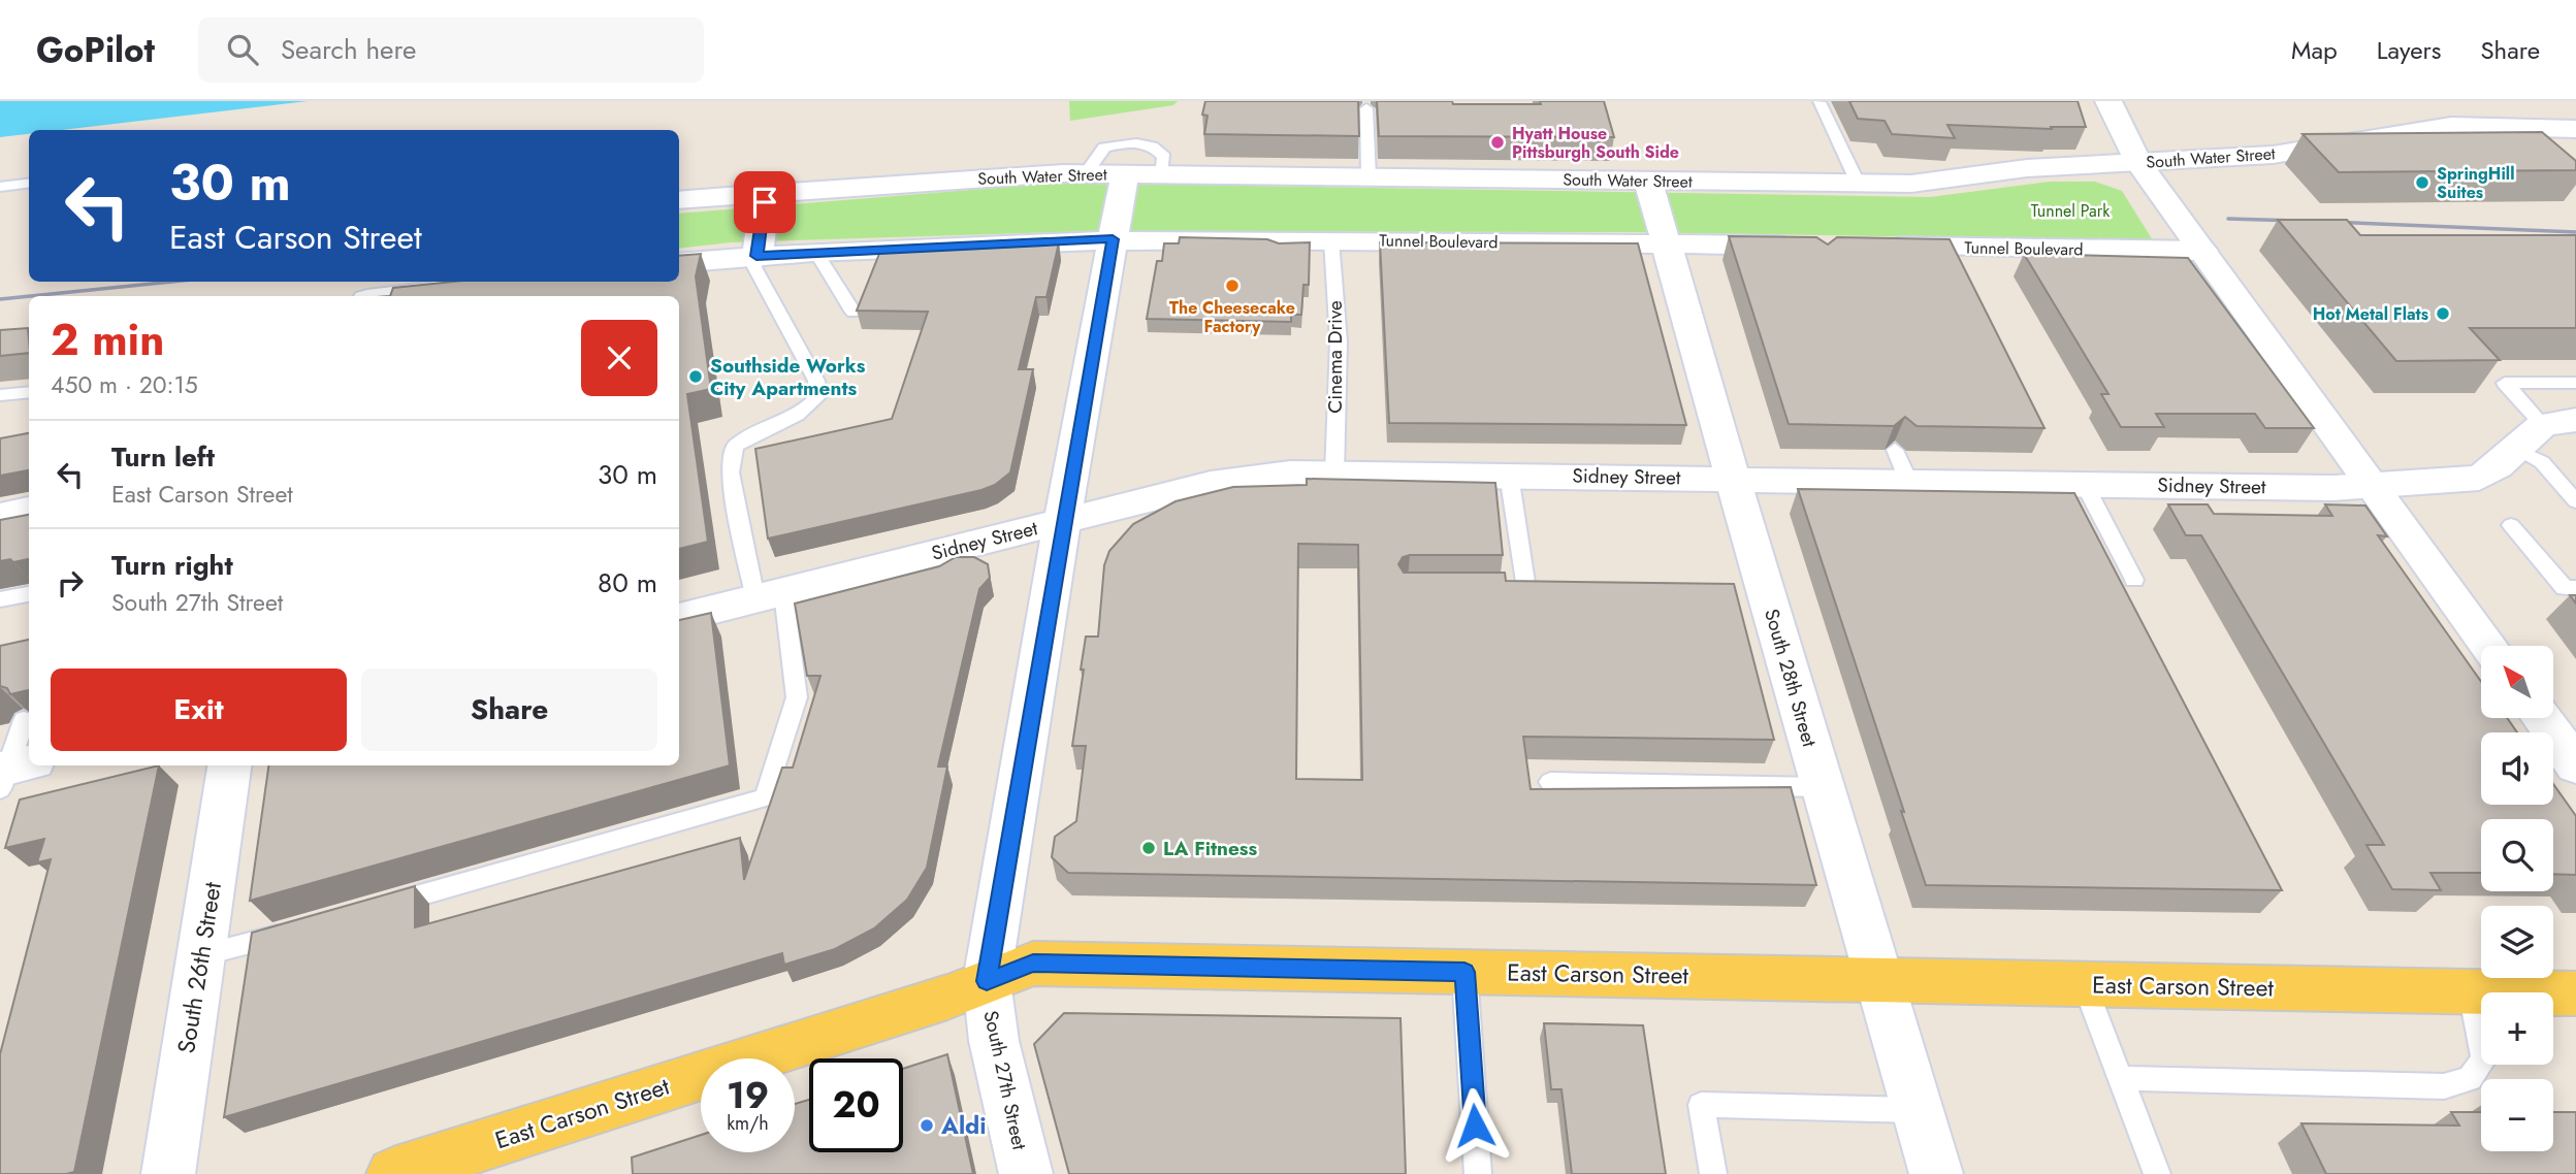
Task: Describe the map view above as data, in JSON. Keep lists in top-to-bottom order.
{
  "streets": {
    "main road": ["East Carson Street"],
    "street": [
      "South Water Street",
      "Tunnel Boulevard",
      "Sidney Street",
      "South 28th Street",
      "South 26th Street",
      "South 27th Street"
    ],
    "lane": ["Cinema Drive"]
  },
  "crossings": [
    ["South Water Street", "South 28th Street"],
    ["South Water Street", "South 27th Street"],
    ["Tunnel Boulevard", "Cinema Drive"],
    ["Tunnel Boulevard", "South 28th Street"],
    ["Tunnel Boulevard", "South 27th Street"],
    ["Cinema Drive", "Sidney Street"],
    ["Sidney Street", "South 28th Street"],
    ["Sidney Street", "South 27th Street"],
    ["South 28th Street", "East Carson Street"],
    ["East Carson Street", "South 27th Street"]
  ],
  "parks": ["Tunnel Park"],
  "places": [
    "Hyatt House Pittsburgh South Side",
    "SpringHill Suites",
    "The Cheesecake Factory",
    "Hot Metal Flats",
    "Southside Works City Apartments",
    "LA Fitness",
    "Aldi"
  ],
  "north": "top left",
  "page": {
    "header": "GoPilot",
    "search": "Search here",
    "nav": ["Map", "Layers", "Share"],
    "turn": ["30 m", "East Carson Street"],
    "heading": ["2 min", "450 m · 20:15"],
    "list": [
      {
        "name": "Turn left",
        "note": "East Carson Street",
        "value": "30 m"
      },
      {
        "name": "Turn right",
        "note": "South 27th Street",
        "value": "80 m"
      }
    ],
    "map_buttons": ["+", "−"],
    "buttons": ["Exit", "Share"],
    "speed": "19 km/h",
    "limit": "20"
  }
}
